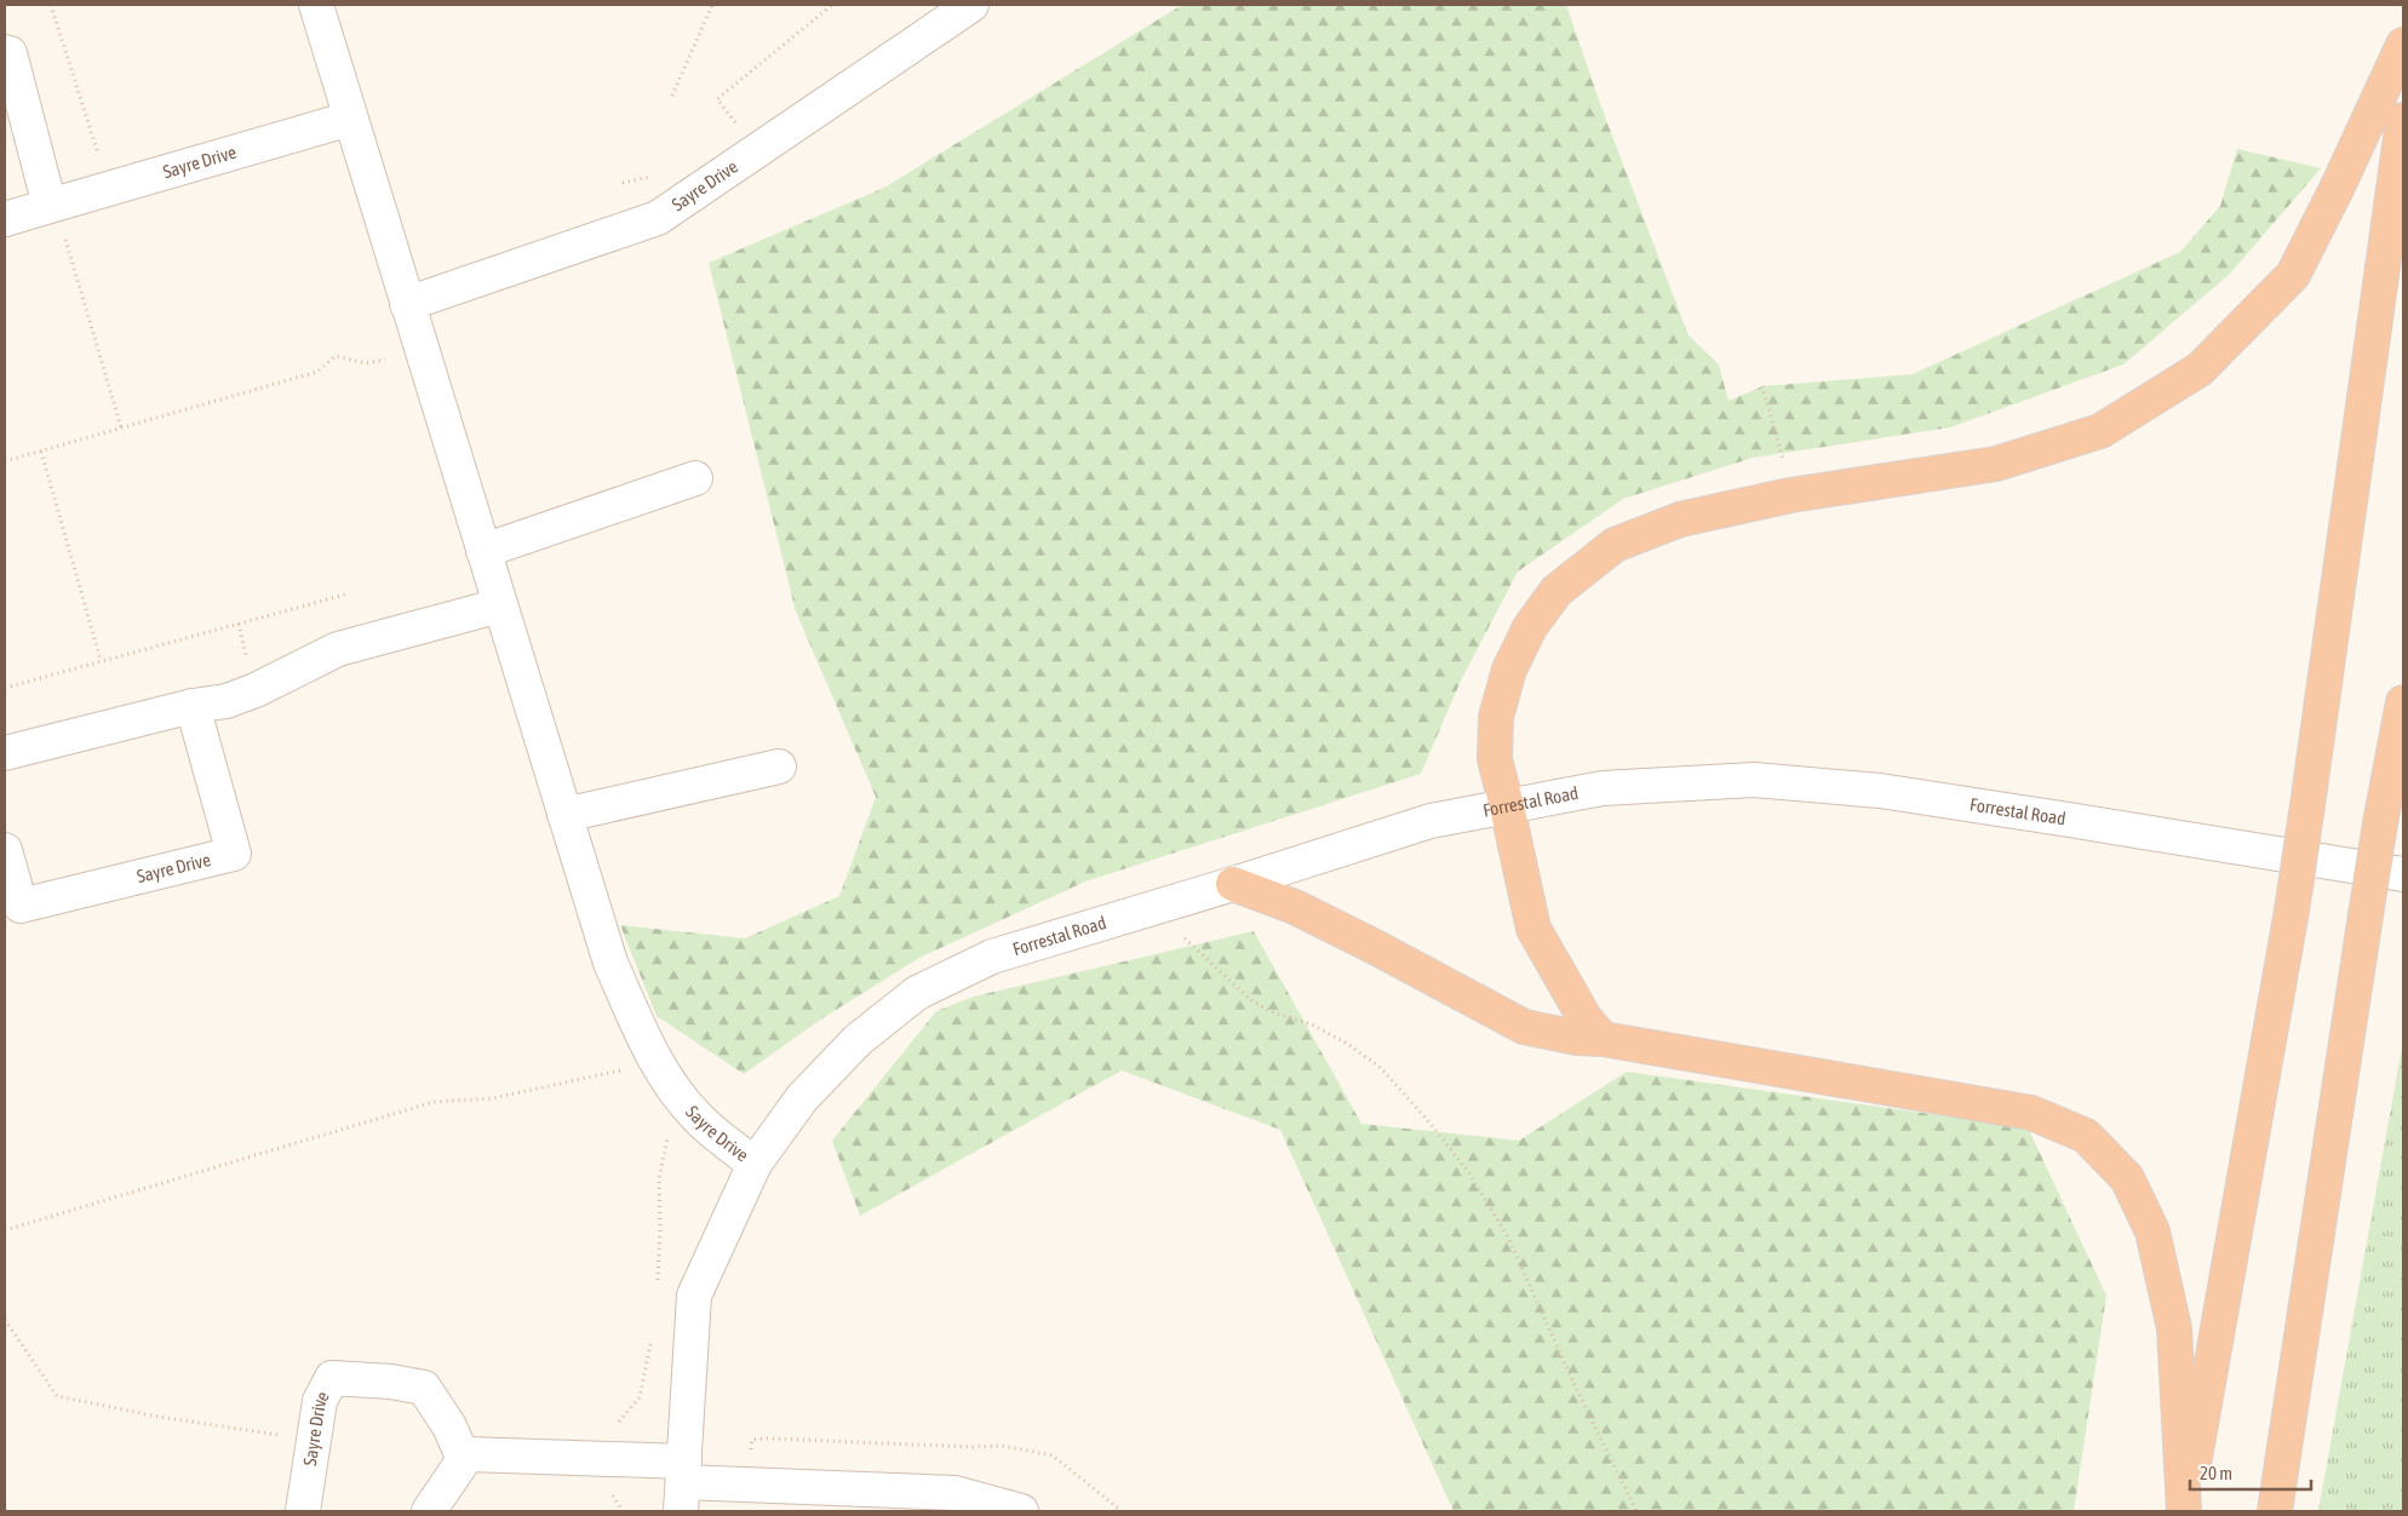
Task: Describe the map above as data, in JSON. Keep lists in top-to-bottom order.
{
  "streets": {
    "street": ["Sayre Drive", "Forrestal Road"]
  },
  "crossings": [
    ["Sayre Drive", "Forrestal Road"]
  ],
  "scale_bar": "20 m"
}
